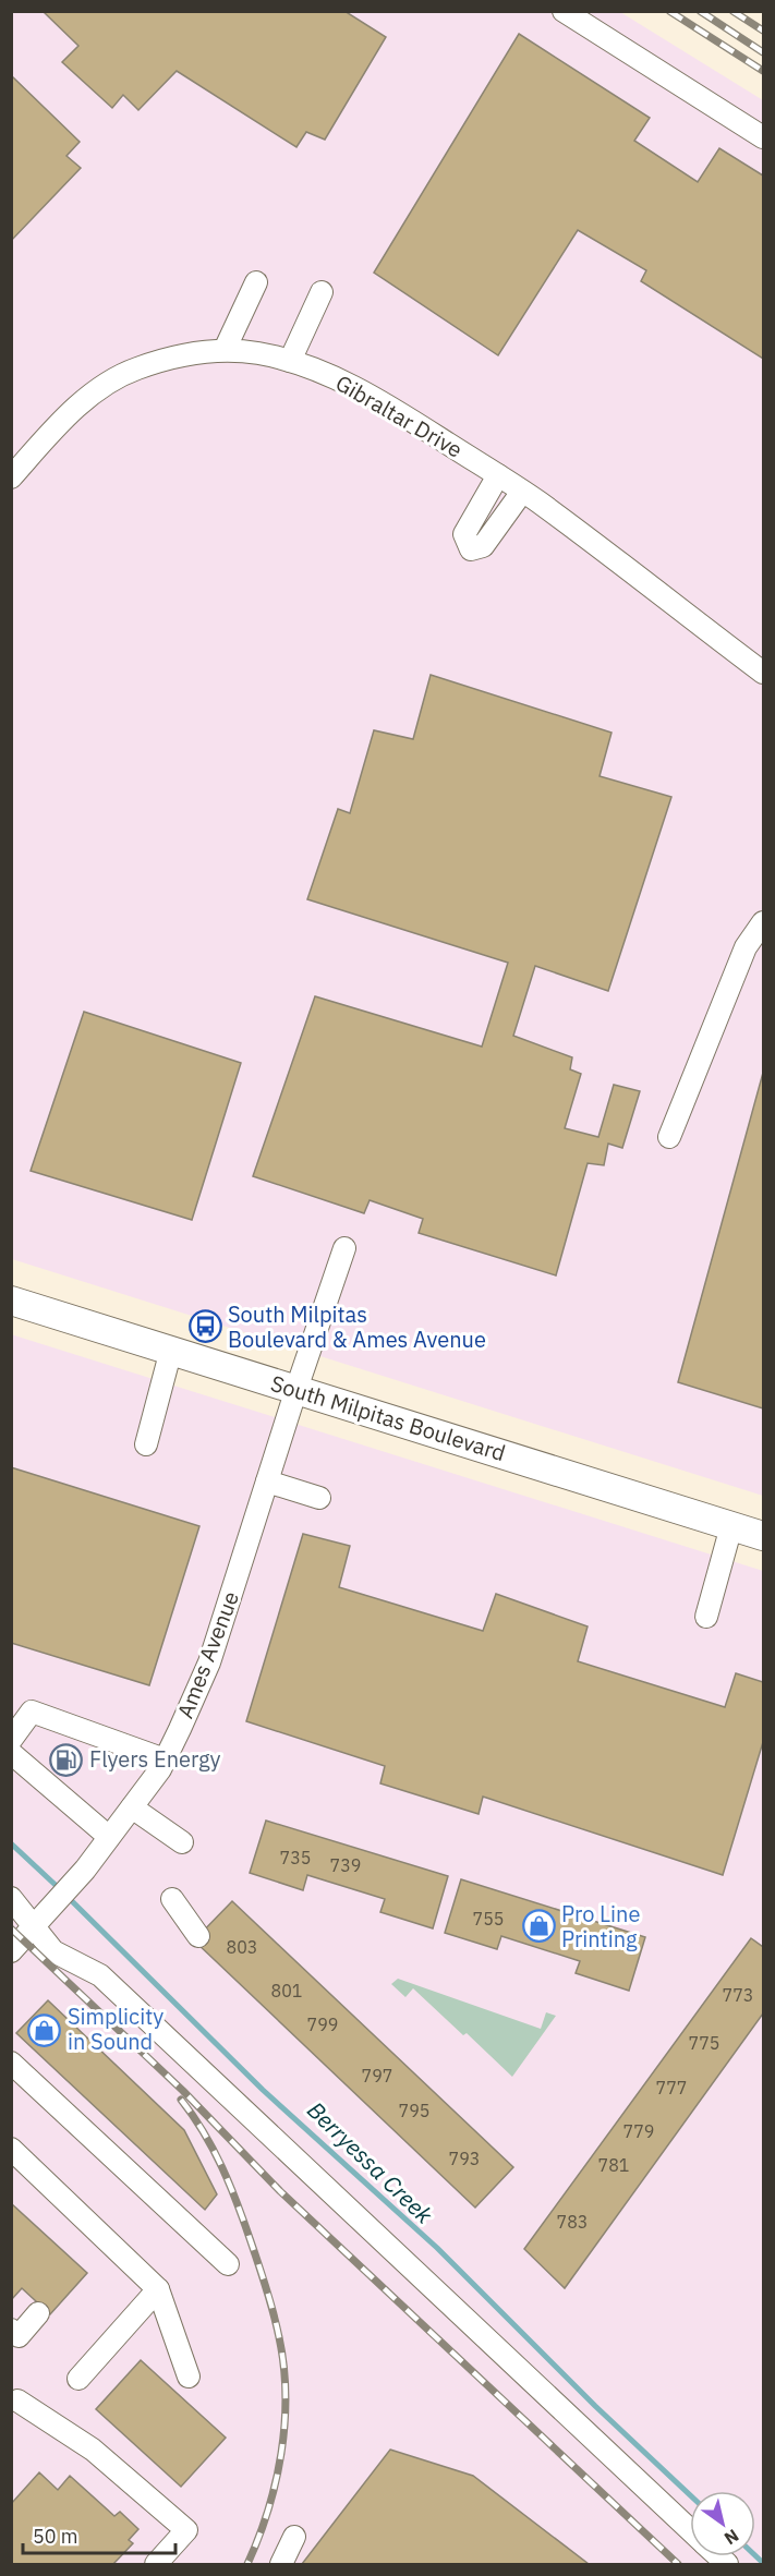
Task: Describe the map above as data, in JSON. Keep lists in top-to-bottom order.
{
  "streets": {
    "main road": ["South Milpitas Boulevard"],
    "street": ["Gibraltar Drive", "Ames Avenue"]
  },
  "crossings": [
    ["South Milpitas Boulevard", "Ames Avenue"]
  ],
  "water": ["Berryessa Creek"],
  "places": {
    "bus stop": ["South Milpitas Boulevard & Ames Avenue"],
    "fuel station": ["Flyers Energy"],
    "shop": ["Pro Line Printing", "Simplicity in Sound"]
  },
  "house_numbers": [
    "735",
    "739",
    "755",
    "803",
    "801",
    "773",
    "799",
    "775",
    "797",
    "777",
    "795",
    "779",
    "793",
    "781",
    "783"
  ],
  "scale_bar": "50 m",
  "north": "bottom right"
}
